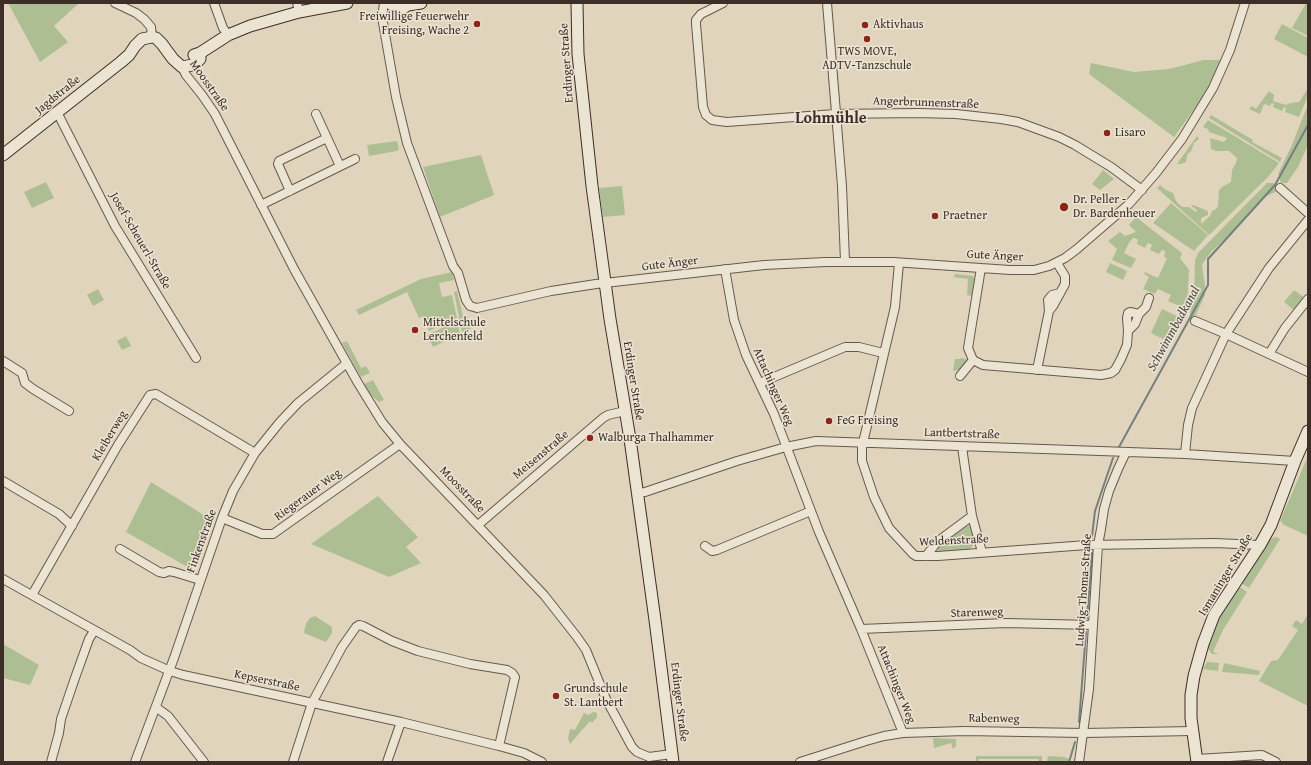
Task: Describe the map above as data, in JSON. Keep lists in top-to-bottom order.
{
  "streets": {
    "street": [
      "Erdinger Straße",
      "Moosstraße",
      "Jagdstraße",
      "Angerbrunnenstraße",
      "Josef-Scheuerl-Straße",
      "Gute Änger",
      "Attachinger Weg",
      "Lantbertstraße",
      "Kleiberweg",
      "Meisenstraße",
      "Riegerauer Weg",
      "Finkenstraße",
      "Weldenstraße",
      "Ismaninger Straße",
      "Ludwig-Thoma-Straße",
      "Starenweg",
      "Kepserstraße",
      "Rabenweg"
    ]
  },
  "crossings": [
    ["Erdinger Straße", "Moosstraße"],
    ["Erdinger Straße", "Gute Änger"],
    ["Erdinger Straße", "Lantbertstraße"],
    ["Erdinger Straße", "Meisenstraße"],
    ["Moosstraße", "Jagdstraße"],
    ["Moosstraße", "Meisenstraße"],
    ["Moosstraße", "Riegerauer Weg"],
    ["Moosstraße", "Finkenstraße"],
    ["Jagdstraße", "Josef-Scheuerl-Straße"],
    ["Angerbrunnenstraße", "Gute Änger"],
    ["Gute Änger", "Attachinger Weg"],
    ["Gute Änger", "Weldenstraße"],
    ["Attachinger Weg", "Lantbertstraße"],
    ["Attachinger Weg", "Starenweg"],
    ["Attachinger Weg", "Rabenweg"],
    ["Lantbertstraße", "Weldenstraße"],
    ["Lantbertstraße", "Ismaninger Straße"],
    ["Lantbertstraße", "Ludwig-Thoma-Straße"],
    ["Kleiberweg", "Finkenstraße"],
    ["Kleiberweg", "Kepserstraße"],
    ["Riegerauer Weg", "Finkenstraße"],
    ["Finkenstraße", "Kepserstraße"],
    ["Weldenstraße", "Ismaninger Straße"],
    ["Weldenstraße", "Ludwig-Thoma-Straße"],
    ["Ismaninger Straße", "Rabenweg"],
    ["Ludwig-Thoma-Straße", "Starenweg"],
    ["Ludwig-Thoma-Straße", "Rabenweg"]
  ],
  "districts": ["Lohmühle"],
  "water": ["Schwimmbadkanal"],
  "places": [
    "Freiwillige Feuerwehr Freising, Wache 2",
    "Aktivhaus",
    "TWS MOVE, ADTV-Tanzschule",
    "Lisaro",
    "Dr. Peller - Dr. Bardenheuer",
    "Praetner",
    "Mittelschule Lerchenfeld",
    "FeG Freising",
    "Walburga Thalhammer",
    "Grundschule St. Lantbert"
  ]
}
